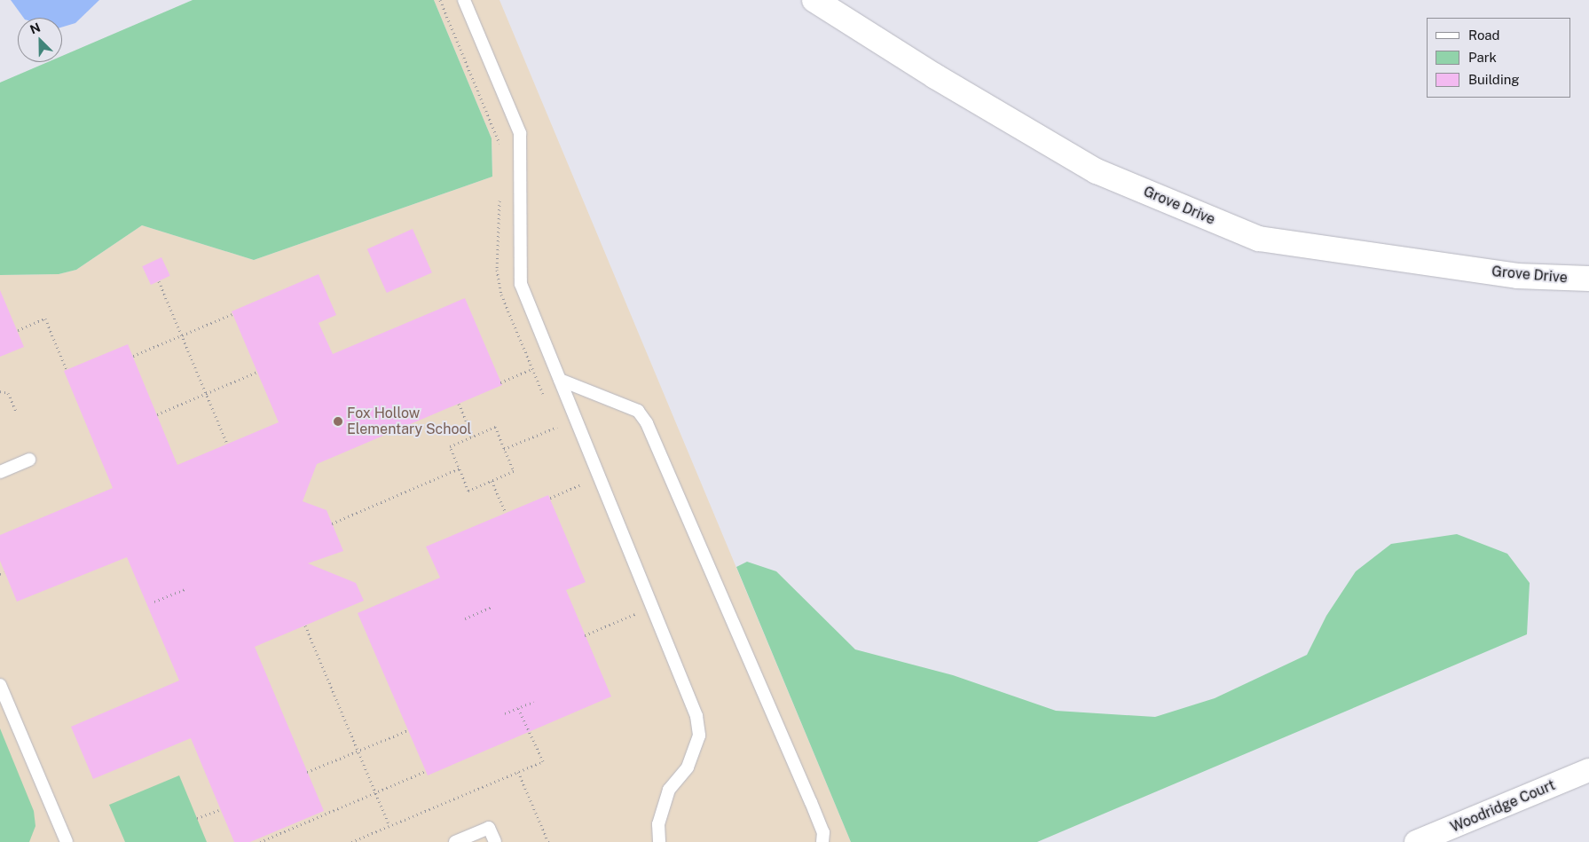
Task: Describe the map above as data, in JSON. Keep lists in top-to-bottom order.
{
  "streets": {
    "street": ["Grove Drive", "Woodridge Court"]
  },
  "places": ["Fox Hollow Elementary School"],
  "legend": ["Road", "Park", "Building"],
  "north": "top left"
}
